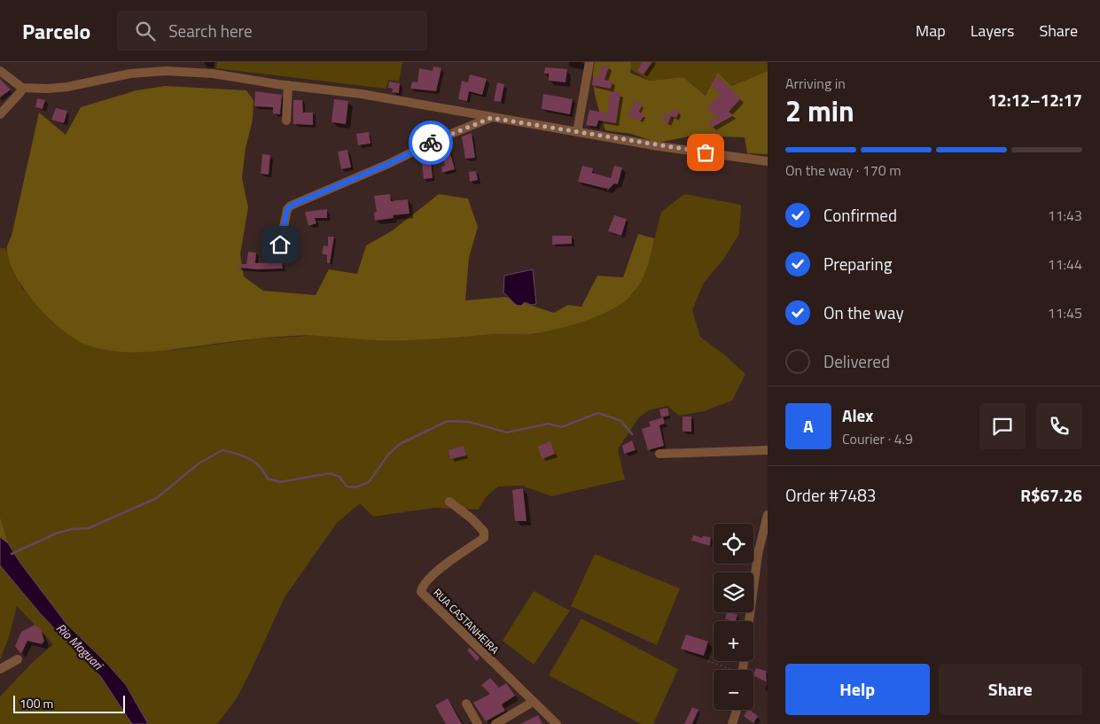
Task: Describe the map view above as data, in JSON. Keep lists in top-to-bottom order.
{
  "streets": {
    "street": ["RUA CASTANHEIRA"]
  },
  "water": ["Rio Maguari"],
  "scale_bar": "100 m",
  "page": {
    "header": "Parcelo",
    "search": "Search here",
    "nav": ["Map", "Layers", "Share"],
    "heading": ["2 min", "Arriving in", "12:12–12:17"],
    "panel": [
      "Alex",
      "Courier · 4.9",
      "Order #7483",
      "R$67.26"
    ],
    "bar": "On the way · 170 m",
    "list": [
      ["Confirmed", "11:43"],
      ["Preparing", "11:44"],
      ["On the way", "11:45"],
      "Delivered"
    ],
    "round": "A",
    "map_buttons": ["+", "−"],
    "buttons": ["Help", "Share"],
    "scale": "100 m"
  }
}
